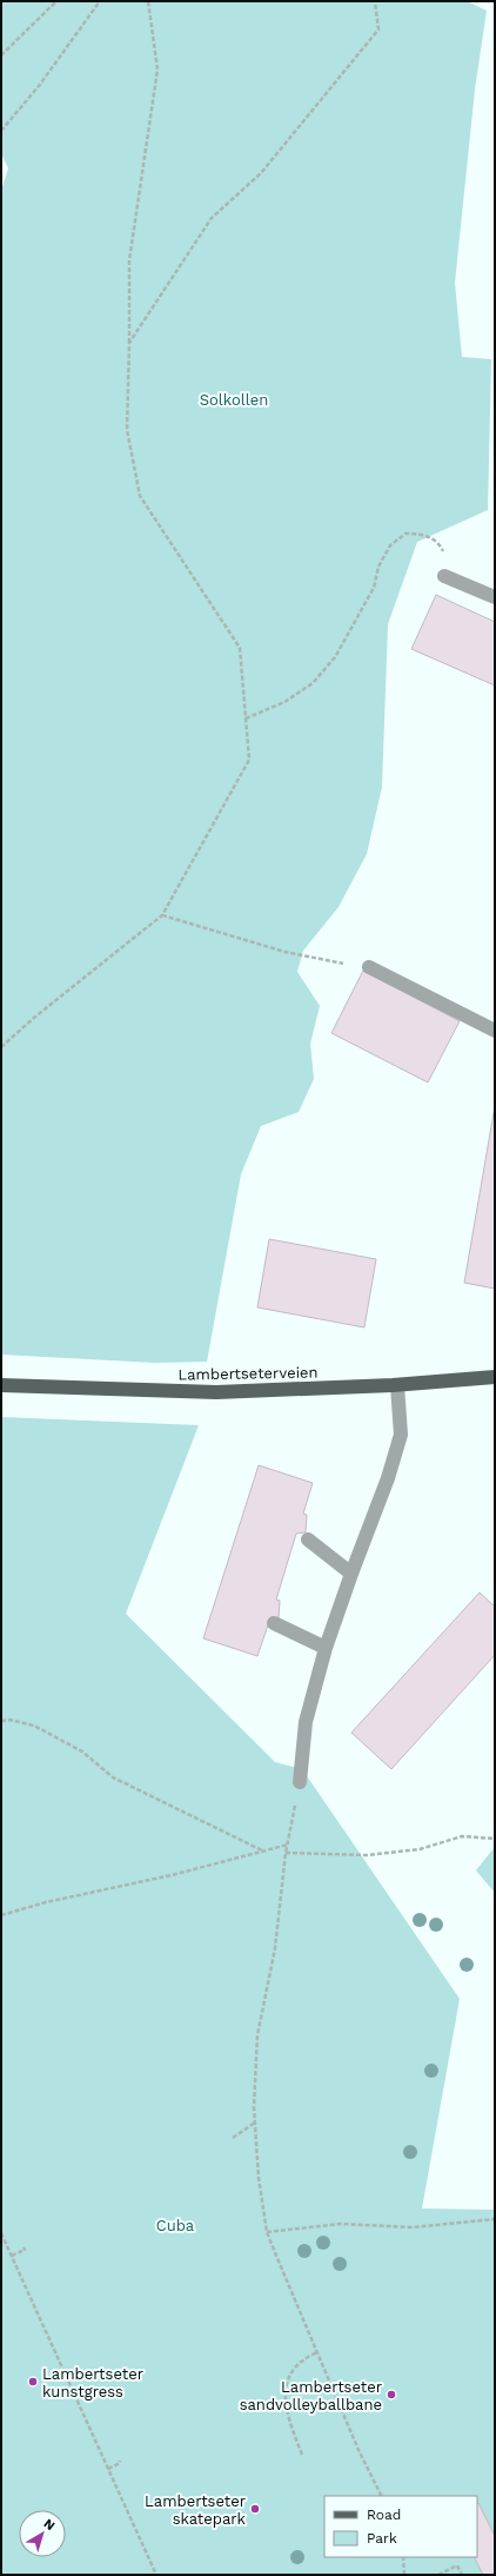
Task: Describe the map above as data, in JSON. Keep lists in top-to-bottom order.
{
  "streets": {
    "main road": ["Lambertseterveien"]
  },
  "parks": ["Solkollen", "Cuba"],
  "places": ["Lambertseter kunstgress", "Lambertseter sandvolleyballbane", "Lambertseter skatepark"],
  "legend": ["Road", "Park"],
  "north": "top right"
}
